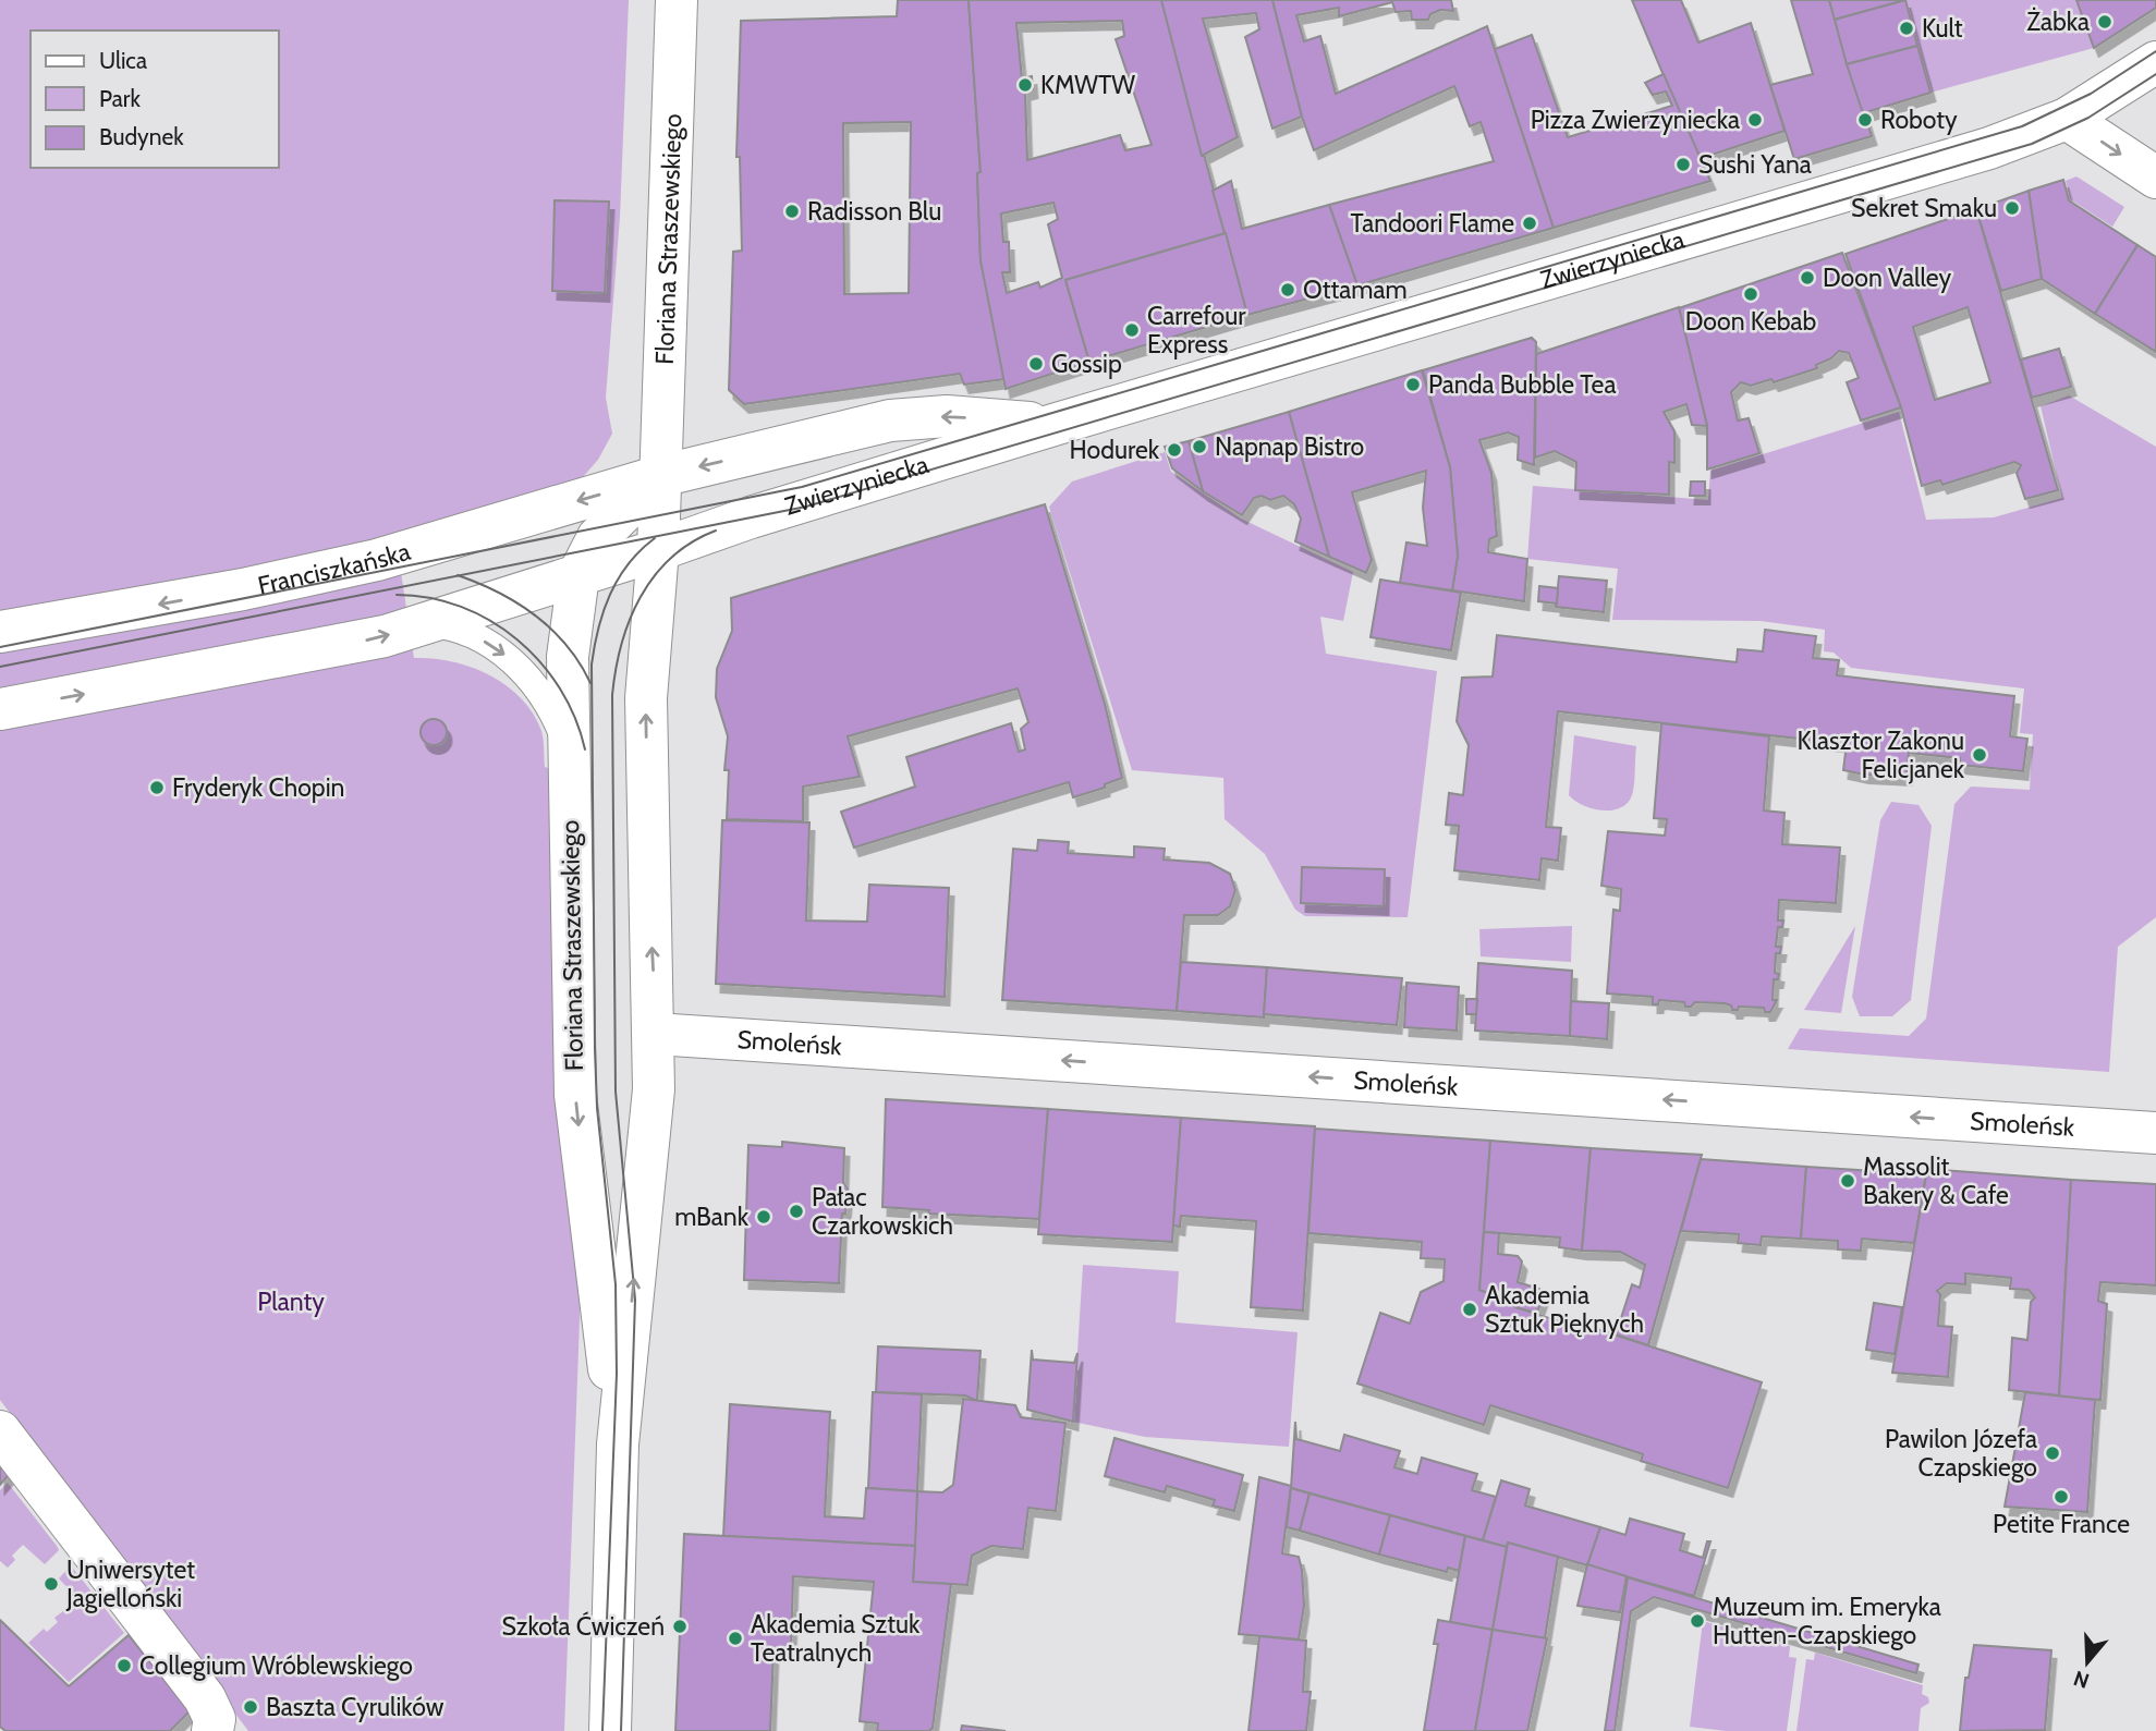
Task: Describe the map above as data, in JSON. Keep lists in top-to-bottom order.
{
  "streets": {
    "street": [
      "Floriana Straszewskiego",
      "Zwierzyniecka",
      "Franciszkańska",
      "Smoleńsk"
    ]
  },
  "crossings": [
    ["Floriana Straszewskiego", "Zwierzyniecka"],
    ["Floriana Straszewskiego", "Franciszkańska"],
    ["Floriana Straszewskiego", "Smoleńsk"],
    ["Zwierzyniecka", "Franciszkańska"]
  ],
  "one_way": ["Smoleńsk"],
  "parks": ["Planty"],
  "places": [
    "Żabka",
    "Kult",
    "KMWTW",
    "Pizza Zwierzyniecka",
    "Roboty",
    "Sushi Yana",
    "Sekret Smaku",
    "Radisson Blu",
    "Tandoori Flame",
    "Doon Valley",
    "Ottamam",
    "Doon Kebab",
    "Carrefour Express",
    "Gossip",
    "Panda Bubble Tea",
    "Napnap Bistro",
    "Hodurek",
    "Klasztor Zakonu Felicjanek",
    "Fryderyk Chopin",
    "Massolit Bakery & Cafe",
    "Pałac Czarkowskich",
    "mBank",
    "Akademia Sztuk Pięknych",
    "Pawilon Józefa Czapskiego",
    "Petite France",
    "Uniwersytet Jagielloński",
    "Muzeum im. Emeryka Hutten-Czapskiego",
    "Szkoła Ćwiczeń",
    "Akademia Sztuk Teatralnych",
    "Collegium Wróblewskiego",
    "Baszta Cyrulików"
  ],
  "legend": ["Ulica", "Park", "Budynek"],
  "north": "bottom"
}
